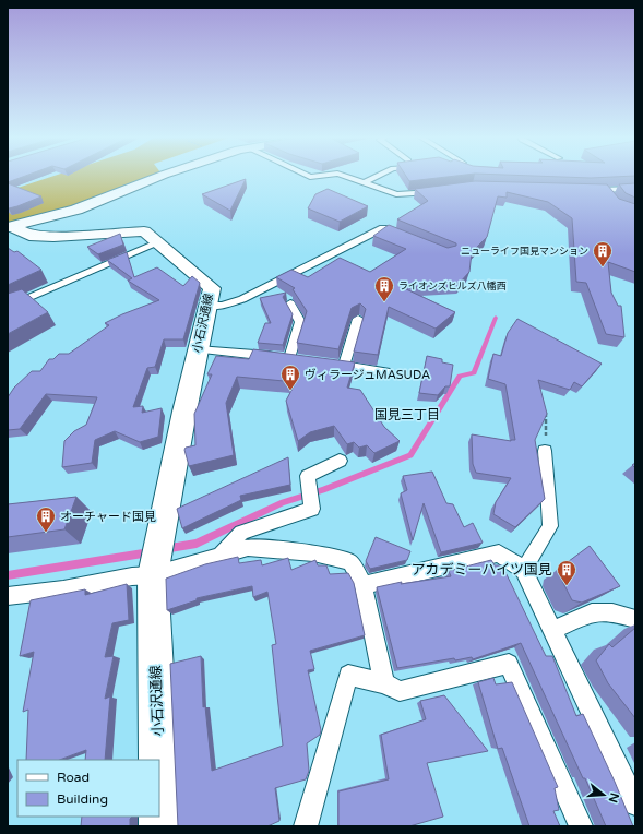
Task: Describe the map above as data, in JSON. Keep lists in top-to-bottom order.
{
  "streets": {
    "street": ["小石沢通線"]
  },
  "districts": ["国見三丁目"],
  "places": {
    "building": [
      "ニューライフ国見マンション",
      "ライオンズヒルズ八幡西",
      "ヴィラージュMASUDA",
      "オーチャード国見",
      "アカデミーハイツ国見"
    ]
  },
  "legend": ["Road", "Building"],
  "north": "right"
}
